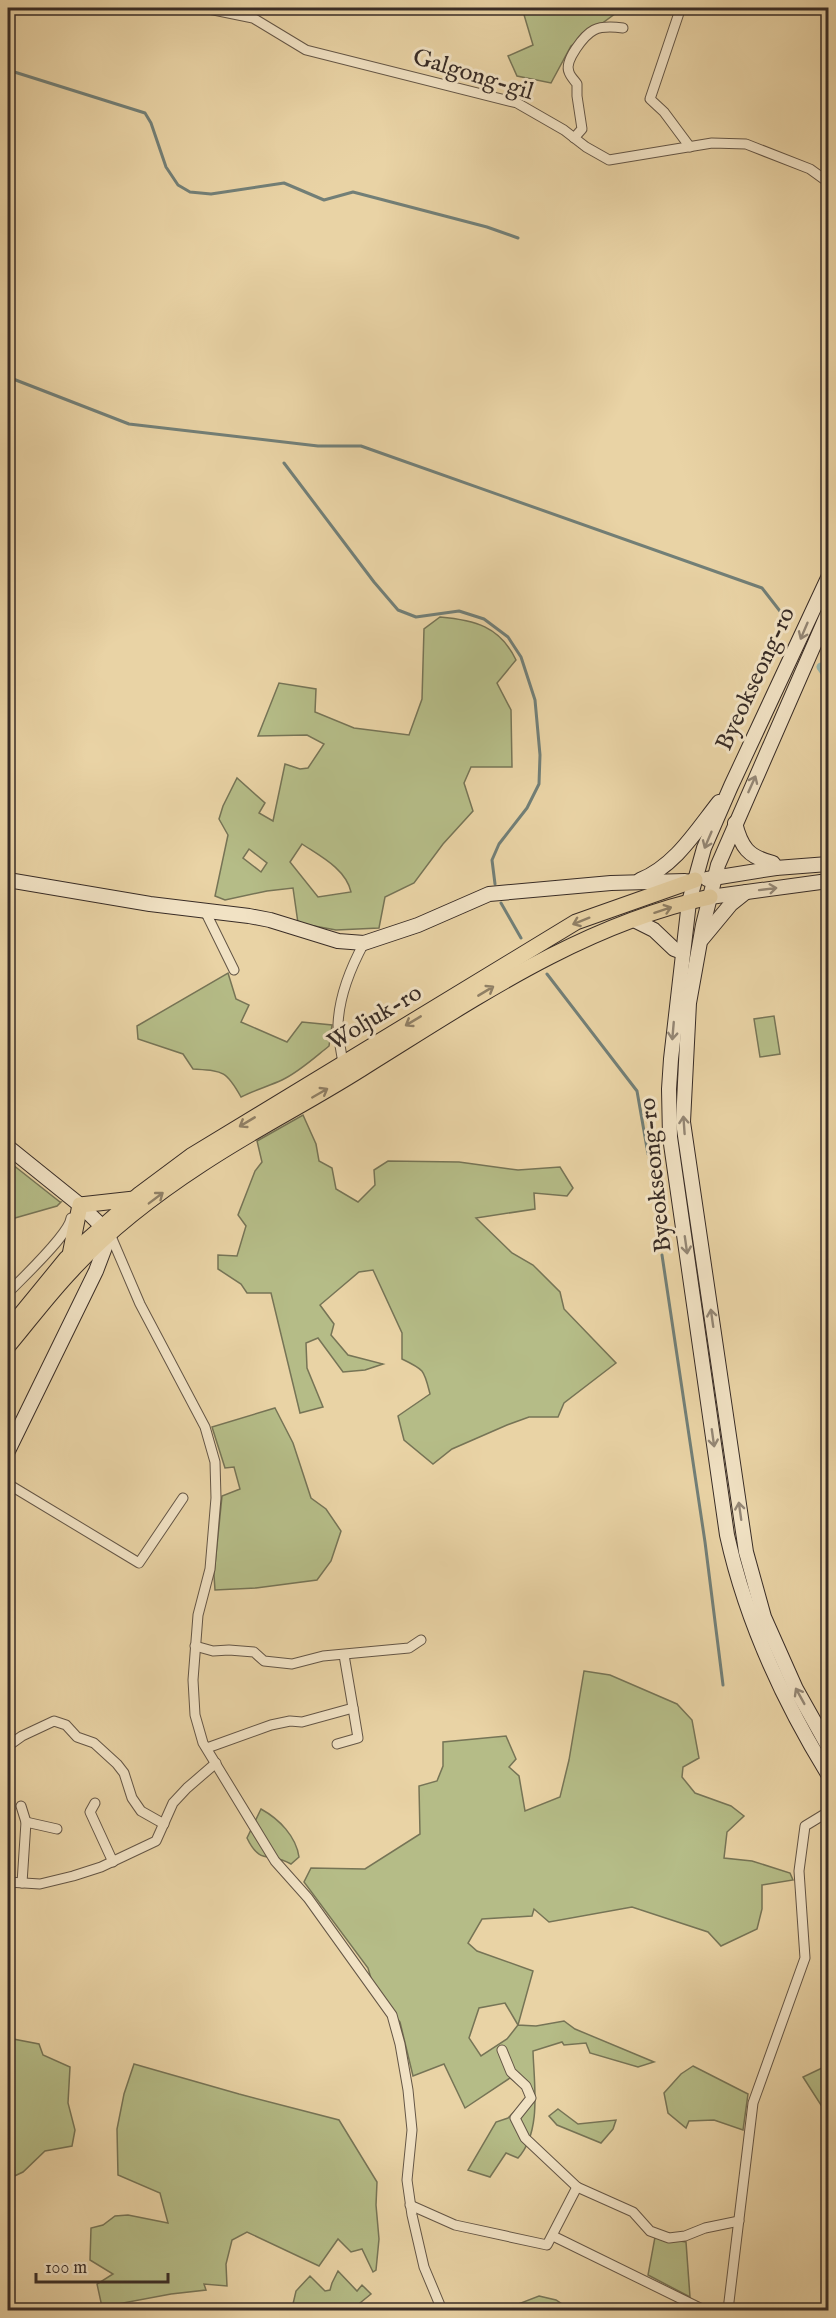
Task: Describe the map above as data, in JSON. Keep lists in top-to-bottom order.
{
  "streets": {
    "main road": ["Byeokseong-ro", "Woljuk-ro"],
    "street": ["Galgong-gil"]
  },
  "crossings": [
    ["Byeokseong-ro", "Woljuk-ro"]
  ],
  "scale_bar": "100 m"
}
